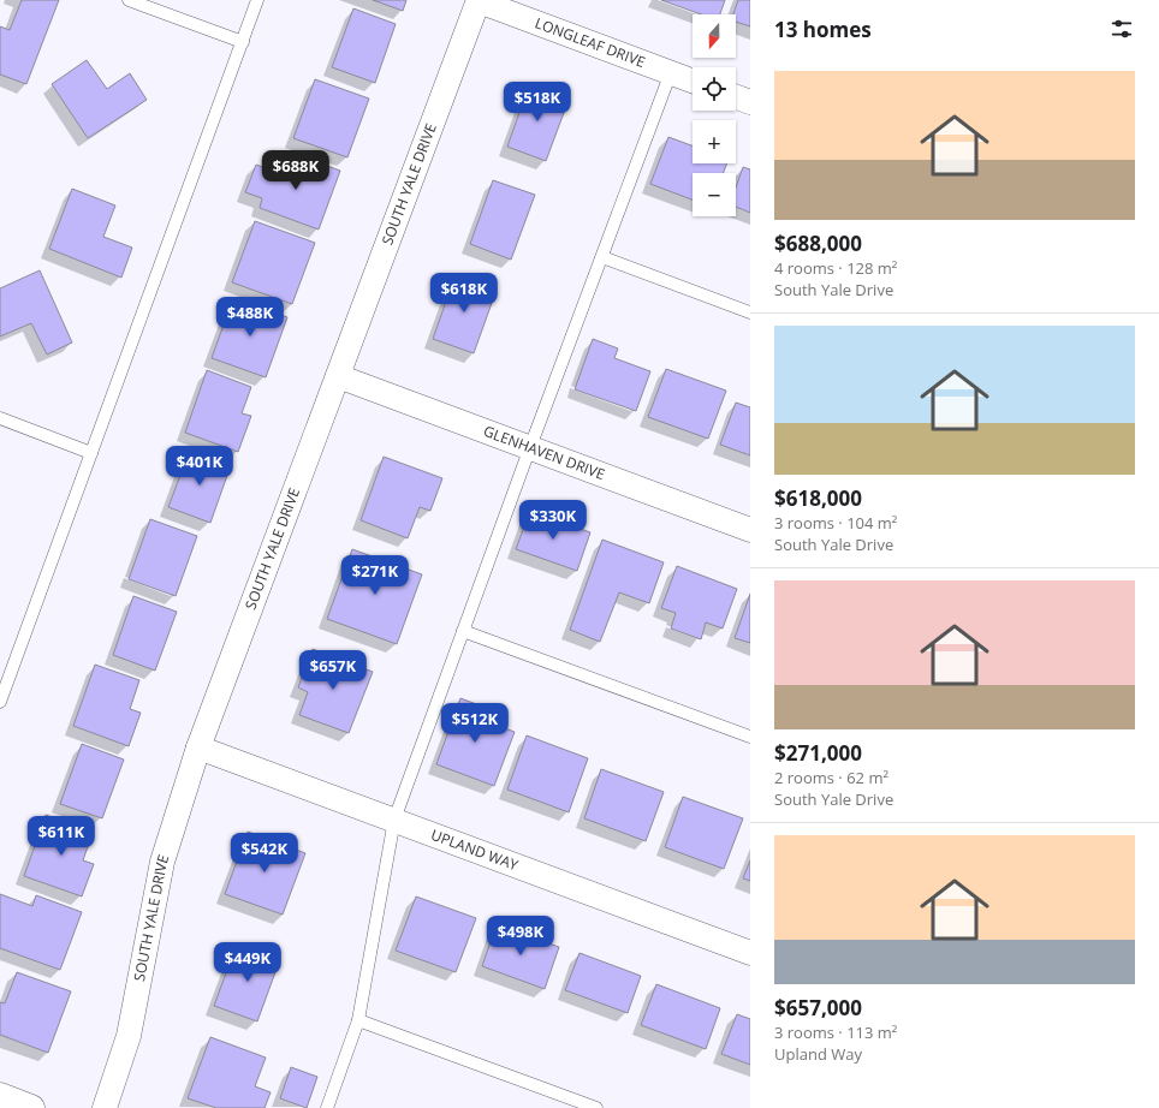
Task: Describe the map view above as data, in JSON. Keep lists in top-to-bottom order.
{
  "streets": {
    "street": [
      "LONGLEAF DRIVE",
      "SOUTH YALE DRIVE",
      "GLENHAVEN DRIVE",
      "UPLAND WAY"
    ]
  },
  "crossings": [
    ["LONGLEAF DRIVE", "SOUTH YALE DRIVE"],
    ["SOUTH YALE DRIVE", "GLENHAVEN DRIVE"],
    ["SOUTH YALE DRIVE", "UPLAND WAY"]
  ],
  "north": "bottom",
  "page": {
    "heading": "13 homes",
    "map_buttons": ["+", "−"],
    "list": [
      {
        "name": "$688,000",
        "note": "4 rooms · 128 m² · South Yale Drive"
      },
      {
        "name": "$618,000",
        "note": "3 rooms · 104 m² · South Yale Drive"
      },
      {
        "name": "$271,000",
        "note": "2 rooms · 62 m² · South Yale Drive"
      },
      {
        "name": "$657,000",
        "note": "3 rooms · 113 m² · Upland Way"
      }
    ],
    "price": [
      "$518K",
      "$688K",
      "$618K",
      "$488K",
      "$401K",
      "$330K",
      "$271K",
      "$657K",
      "$512K",
      "$611K",
      "$542K",
      "$498K",
      "$449K"
    ]
  }
}
